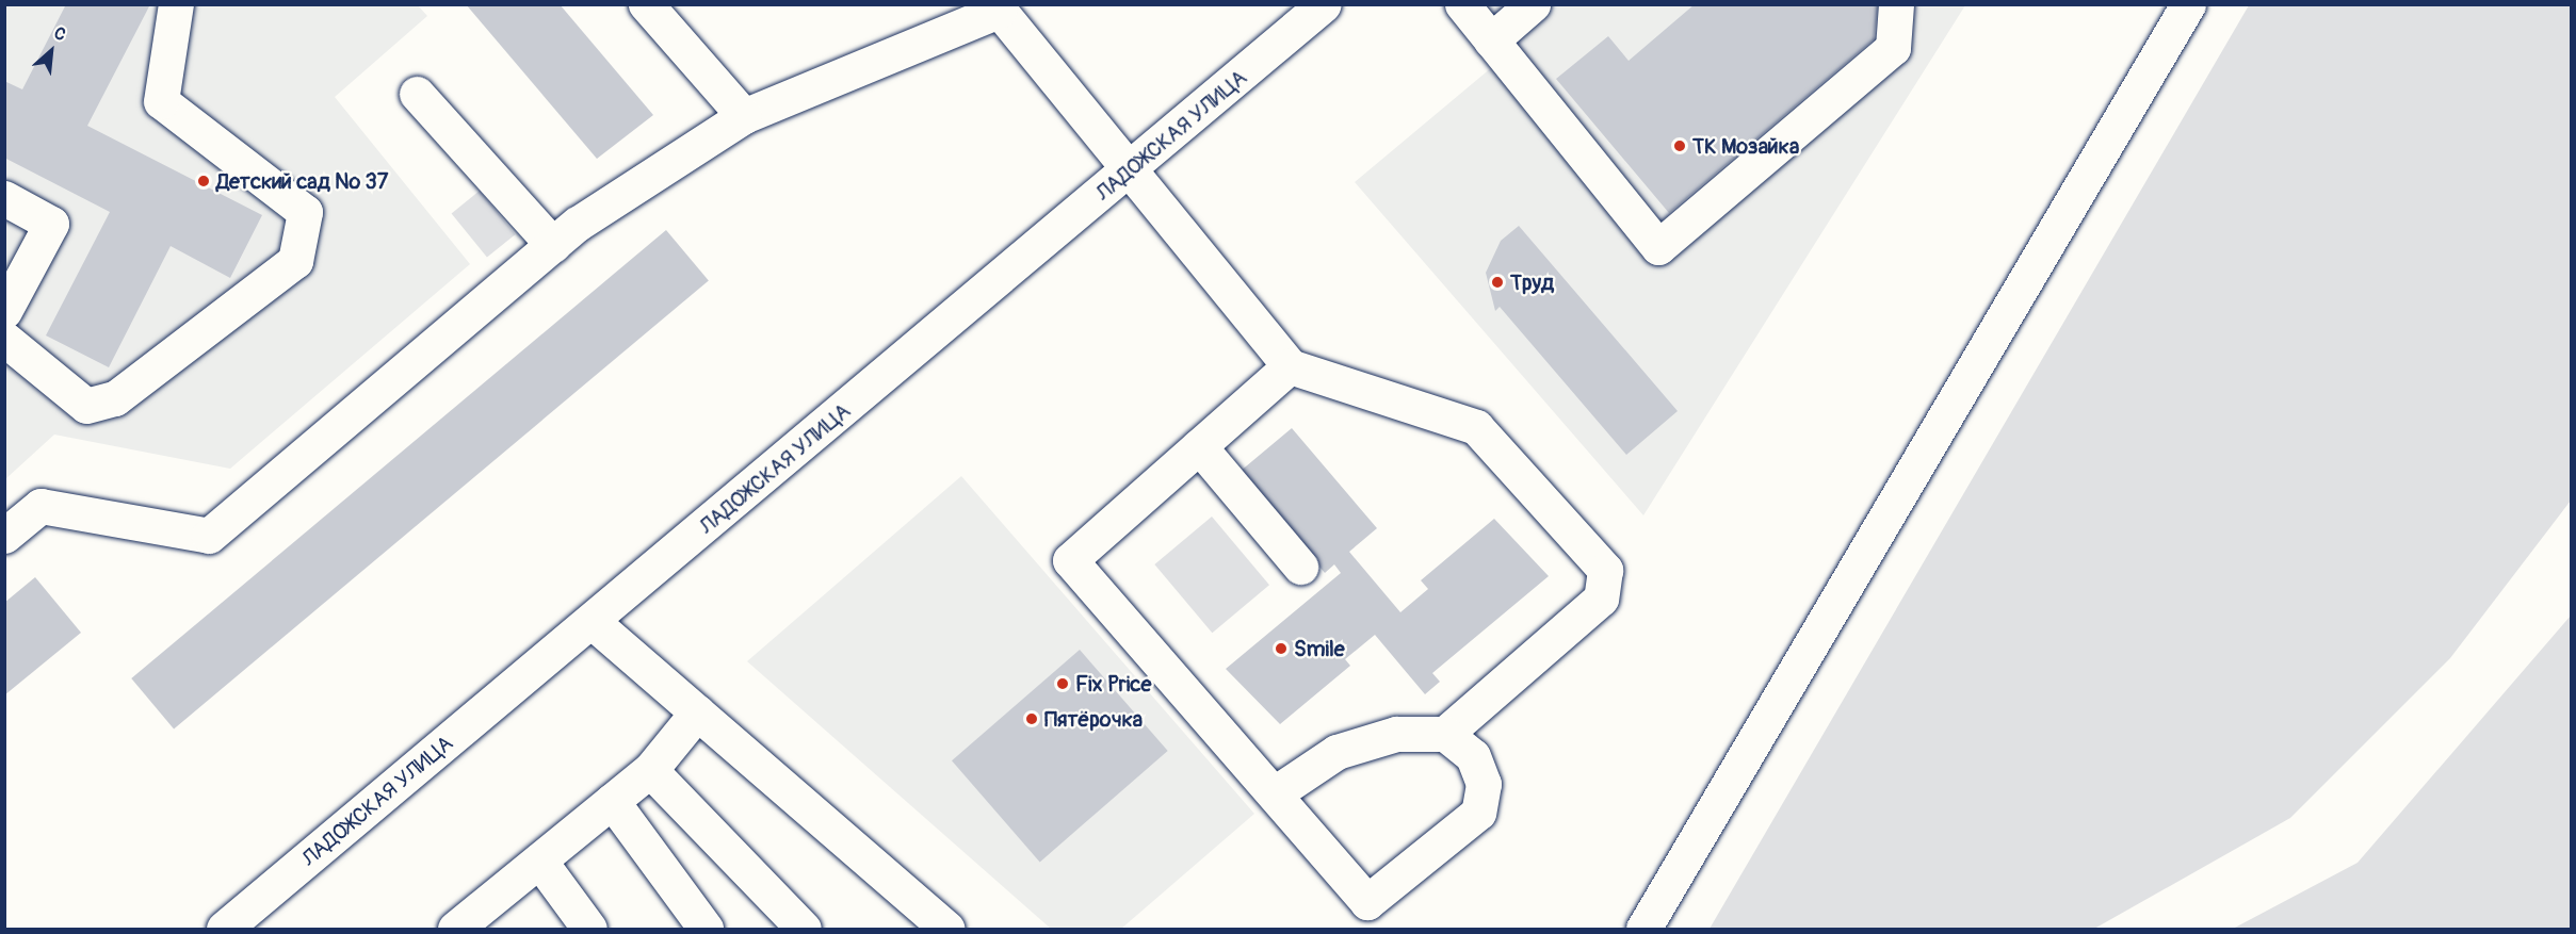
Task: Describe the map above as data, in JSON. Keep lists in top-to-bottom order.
{
  "streets": {
    "street": ["ЛАДОЖСКАЯ УЛИЦА"]
  },
  "places": [
    "ТК Мозайка",
    "Детский сад № 37",
    "Труд",
    "Smile",
    "Fix Price",
    "Пятёрочка"
  ],
  "north": "top right"
}
